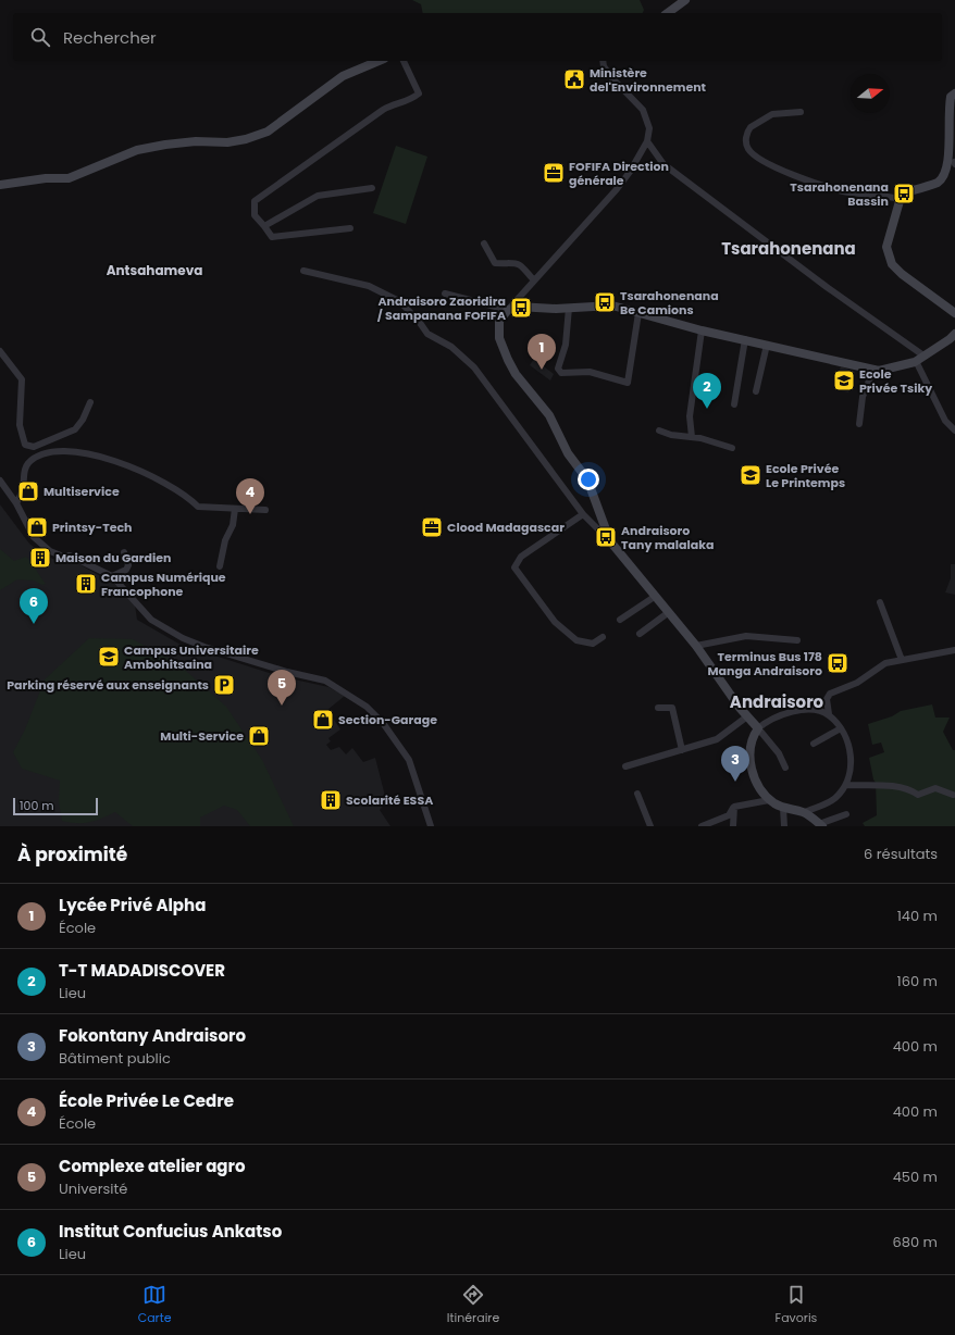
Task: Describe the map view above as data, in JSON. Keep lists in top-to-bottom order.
{
  "districts": ["Tsarahonenana", "Antsahameva", "Andraisoro"],
  "places": {
    "public building": ["Ministère del'Environnement"],
    "office": ["FOFIFA Direction générale", "Clood Madagascar"],
    "bus stop": [
      "Tsarahonenana Bassin",
      "Tsarahonenana Be Camions",
      "Andraisoro Zaoridira / Sampanana FOFIFA",
      "Andraisoro Tany malalaka",
      "Terminus Bus 178 Manga Andraisoro"
    ],
    "school or university": ["Ecole Privée Tsiky", "Ecole Privée Le Printemps", "Campus Universitaire Ambohitsaina"],
    "shop": [
      "Multiservice",
      "Printsy-Tech",
      "Section-Garage",
      "Multi-Service"
    ],
    "building": ["Maison du Gardien", "Campus Numérique Francophone", "Scolarité ESSA"],
    "parking": ["Parking réservé aux enseignants"]
  },
  "scale_bar": "100 m",
  "north": "right",
  "page": {
    "search": "Rechercher",
    "pins": [
      "1",
      "2",
      "4",
      "6",
      "5",
      "3"
    ],
    "scale": "100 m",
    "heading": ["À proximité", "6 résultats"],
    "list": [
      {
        "mark": "1",
        "name": "Lycée Privé Alpha",
        "note": "École",
        "value": "140 m"
      },
      {
        "mark": "2",
        "name": "T-T MADADISCOVER",
        "note": "Lieu",
        "value": "160 m"
      },
      {
        "mark": "3",
        "name": "Fokontany Andraisoro",
        "note": "Bâtiment public",
        "value": "400 m"
      },
      {
        "mark": "4",
        "name": "École Privée Le Cedre",
        "note": "École",
        "value": "400 m"
      },
      {
        "mark": "5",
        "name": "Complexe atelier agro",
        "note": "Université",
        "value": "450 m"
      },
      {
        "mark": "6",
        "name": "Institut Confucius Ankatso",
        "note": "Lieu",
        "value": "680 m"
      }
    ],
    "nav": ["Carte", "Itinéraire", "Favoris"]
  }
}
